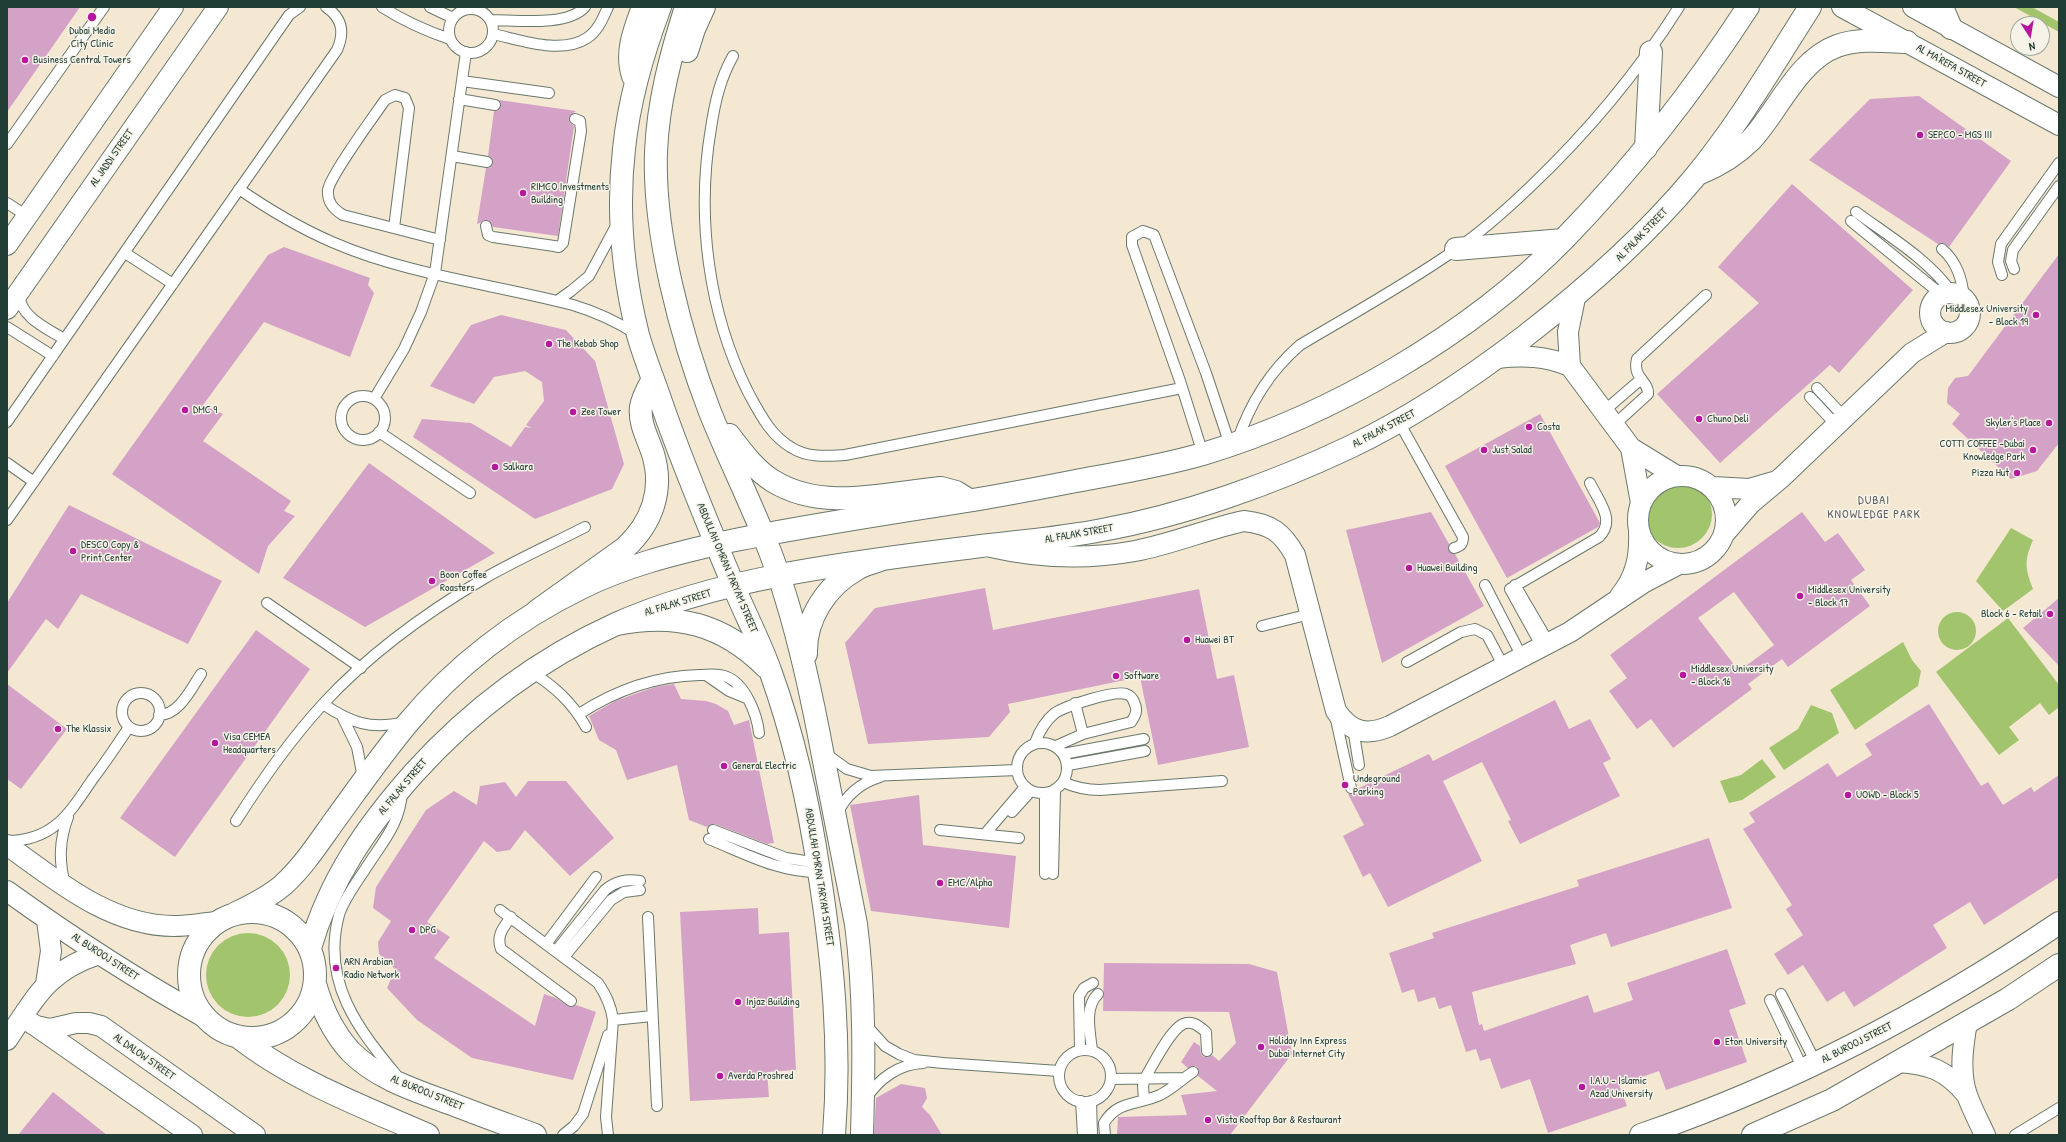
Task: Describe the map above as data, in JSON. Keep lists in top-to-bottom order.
{
  "streets": {
    "street": [
      "AL MA'REFA STREET",
      "AL JADDI STREET",
      "AL FALAK STREET",
      "ABDULLAH OMRAN TARYAM STREET",
      "AL BUROOJ STREET",
      "AL DALOW STREET"
    ]
  },
  "crossings": [
    ["AL FALAK STREET", "ABDULLAH OMRAN TARYAM STREET"],
    ["AL FALAK STREET", "AL BUROOJ STREET"]
  ],
  "districts": ["DUBAI KNOWLEDGE PARK"],
  "places": [
    "Dubai Media City Clinic",
    "Business Central Towers",
    "SEPCO - MGS III",
    "RIMCO Investments Building",
    "Middlesex University - Block 19",
    "The Kebab Shop",
    "DMC 9",
    "Zee Tower",
    "Chuno Deli",
    "Skyler's Place",
    "Costa",
    "Just Salad",
    "COTTI COFFEE -Dubai Knowledge Park",
    "Salkara",
    "Pizza Hut",
    "DESCO Copy & Print Center",
    "Huawei Building",
    "Boon Coffee Roasters",
    "Middlesex University - Block 17",
    "Block 6 - Retail",
    "Huawei BT",
    "Middlesex University - Block 16",
    "Software",
    "The Klassix",
    "Visa CEMEA Headquarters",
    "General Electric",
    "Undeground Parking",
    "UOWD - Block 5",
    "EMC/Alpha",
    "DPG",
    "ARN Arabian Radio Network",
    "Injaz Building",
    "Eton University",
    "Holiday Inn Express Dubai Internet City",
    "Averda Proshred",
    "I.A.U - Islamic Azad University",
    "Vista Rooftop Bar & Restaurant"
  ],
  "north": "bottom"
}
